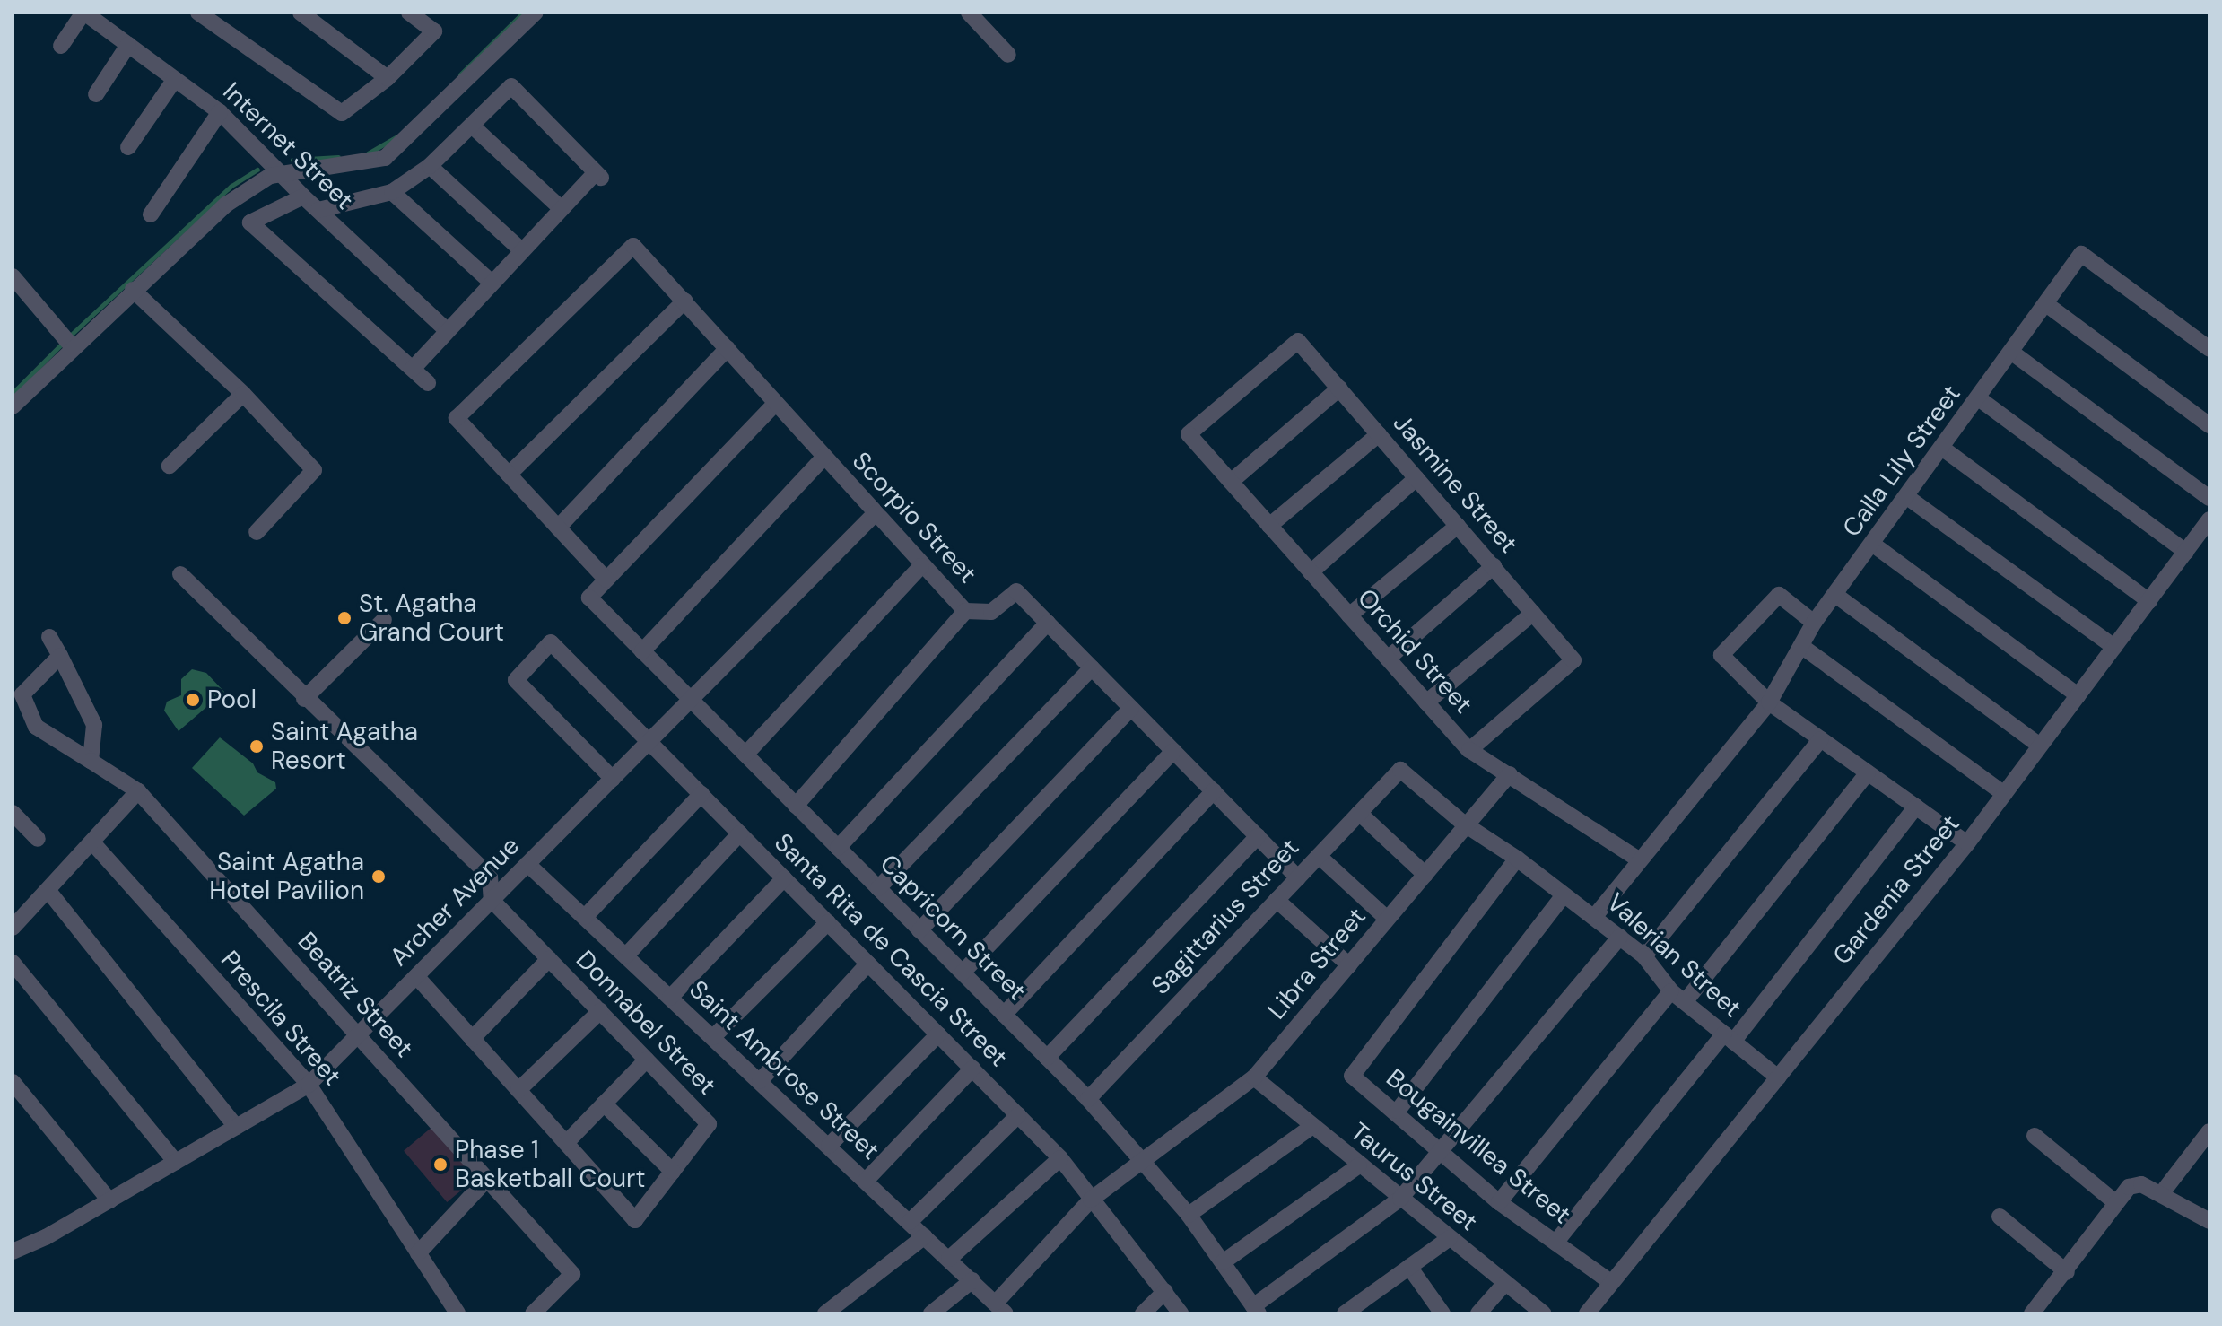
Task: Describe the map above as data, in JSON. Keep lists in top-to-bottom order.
{
  "streets": {
    "street": [
      "Internet Street",
      "Calla Lily Street",
      "Jasmine Street",
      "Scorpio Street",
      "Orchid Street",
      "Gardenia Street",
      "Archer Avenue",
      "Sagittarius Street",
      "Capricorn Street",
      "Santa Rita de Cascia Street",
      "Valerian Street",
      "Libra Street",
      "Beatriz Street",
      "Prescila Street",
      "Donnabel Street",
      "Saint Ambrose Street",
      "Bougainvillea Street",
      "Taurus Street"
    ]
  },
  "crossings": [
    ["Calla Lily Street", "Orchid Street"],
    ["Calla Lily Street", "Valerian Street"],
    ["Jasmine Street", "Orchid Street"],
    ["Scorpio Street", "Archer Avenue"],
    ["Scorpio Street", "Sagittarius Street"],
    ["Orchid Street", "Libra Street"],
    ["Gardenia Street", "Valerian Street"],
    ["Gardenia Street", "Bougainvillea Street"],
    ["Archer Avenue", "Capricorn Street"],
    ["Archer Avenue", "Santa Rita de Cascia Street"],
    ["Archer Avenue", "Beatriz Street"],
    ["Archer Avenue", "Prescila Street"],
    ["Archer Avenue", "Donnabel Street"],
    ["Archer Avenue", "Saint Ambrose Street"],
    ["Sagittarius Street", "Capricorn Street"],
    ["Sagittarius Street", "Valerian Street"],
    ["Capricorn Street", "Libra Street"],
    ["Santa Rita de Cascia Street", "Libra Street"],
    ["Valerian Street", "Libra Street"],
    ["Valerian Street", "Bougainvillea Street"],
    ["Libra Street", "Saint Ambrose Street"],
    ["Libra Street", "Taurus Street"]
  ],
  "places": [
    "St. Agatha Grand Court",
    "Pool",
    "Saint Agatha Resort",
    "Saint Agatha Hotel Pavilion",
    "Phase 1 Basketball Court"
  ]
}
